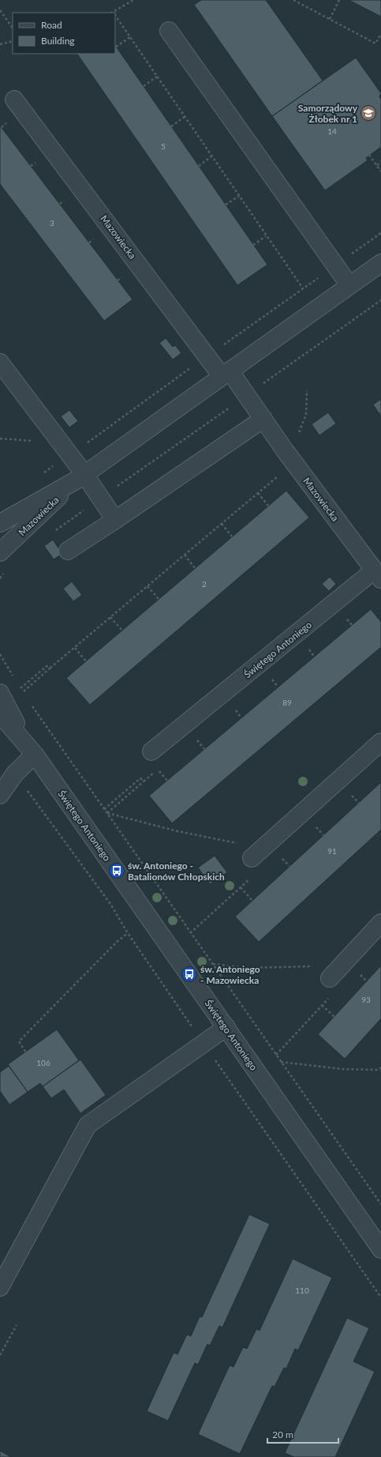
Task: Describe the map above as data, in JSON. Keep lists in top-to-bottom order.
{
  "streets": {
    "street": ["Mazowiecka", "Świętego Antoniego"]
  },
  "crossings": [
    ["Mazowiecka", "Świętego Antoniego"]
  ],
  "places": {
    "school or university": ["Samorządowy Żłobek nr 1"],
    "bus stop": ["św. Antoniego - Batalionów Chłopskich", "św. Antoniego - Mazowiecka"]
  },
  "house_numbers": [
    "14",
    "5",
    "3",
    "2",
    "89",
    "91",
    "93",
    "106",
    "110"
  ],
  "legend": ["Road", "Building"],
  "scale_bar": "20 m"
}
